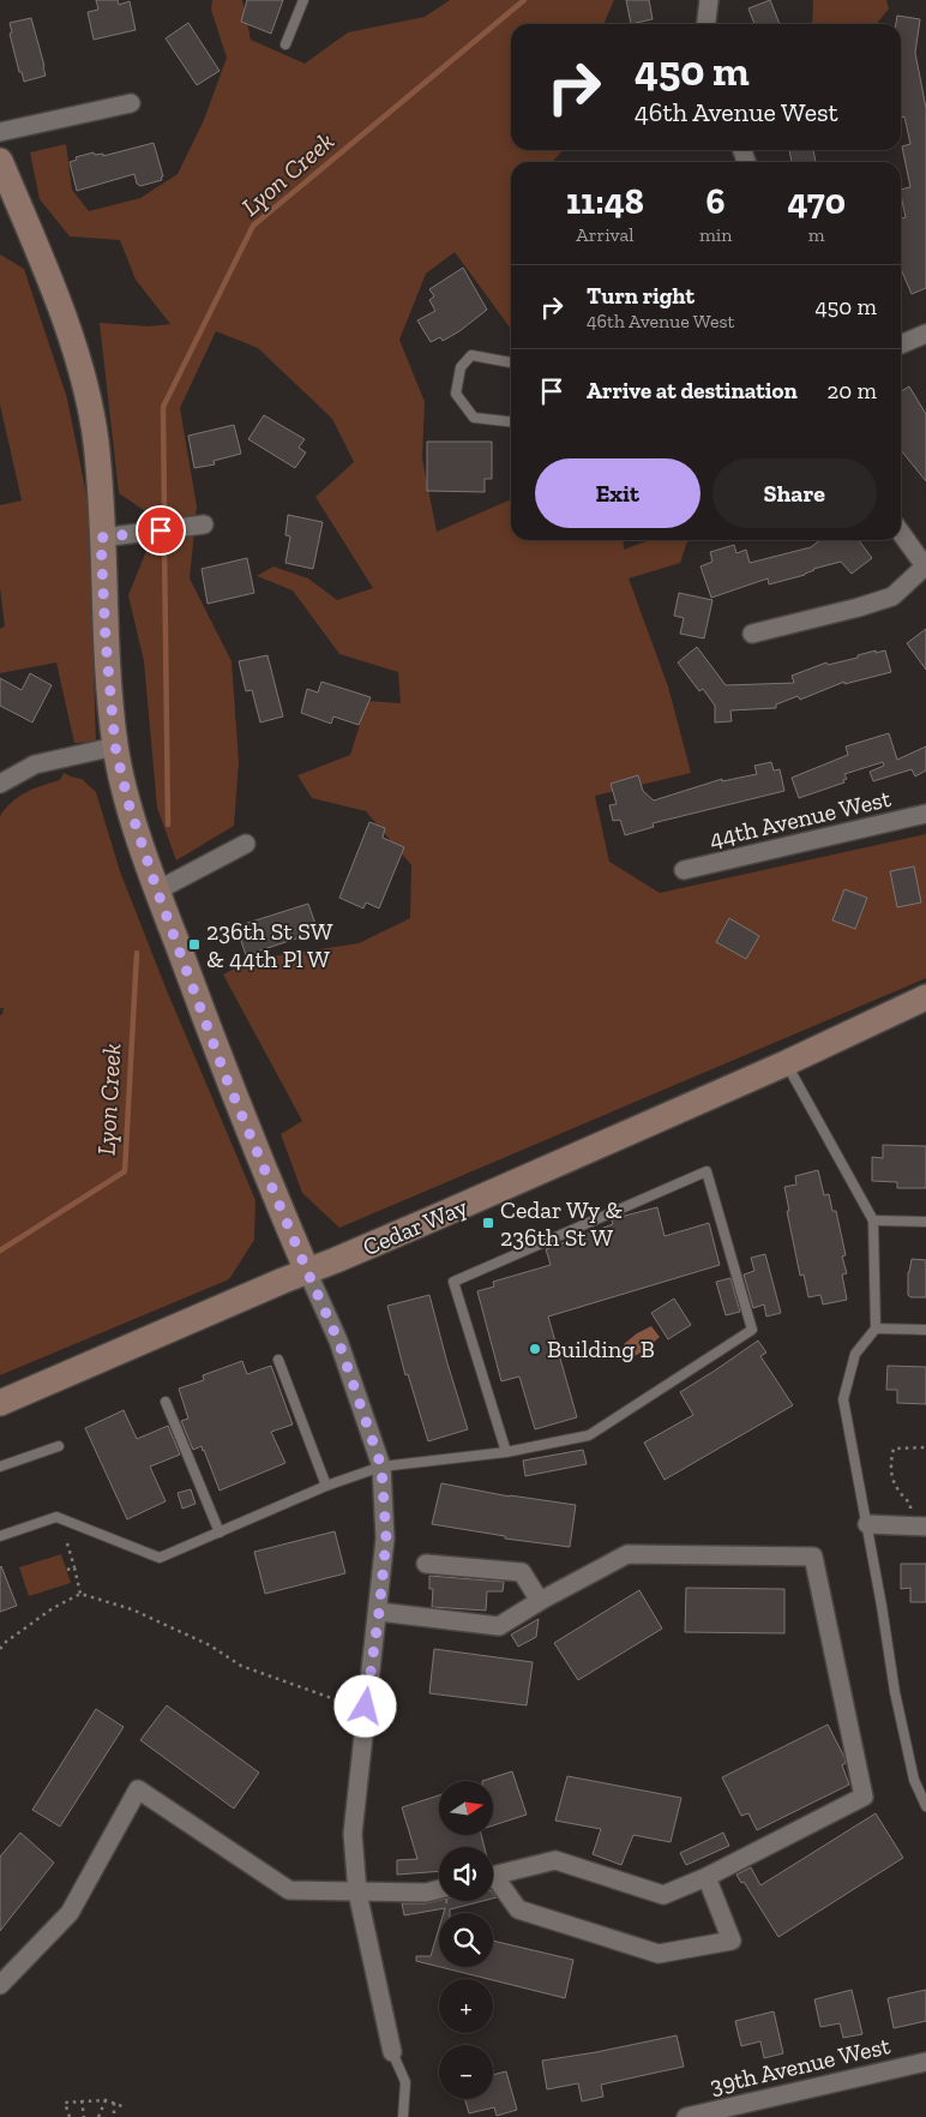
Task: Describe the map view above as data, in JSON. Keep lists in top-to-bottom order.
{
  "streets": {
    "main road": ["Cedar Way"],
    "street": ["44th Avenue West", "39th Avenue West"]
  },
  "water": ["Lyon Creek"],
  "places": {
    "transit": ["236th St SW & 44th Pl W", "Cedar Wy & 236th St W"],
    "other": ["Building B"]
  },
  "north": "right",
  "page": {
    "turn": ["450 m", "46th Avenue West"],
    "eta": [
      "11:48",
      "Arrival",
      "6",
      "min",
      "470",
      "m"
    ],
    "list": [
      {
        "name": "Turn right",
        "note": "46th Avenue West",
        "value": "450 m"
      },
      {
        "name": "Arrive at destination",
        "value": "20 m"
      }
    ],
    "buttons": ["Exit", "Share"],
    "map_buttons": ["+", "−"]
  }
}
